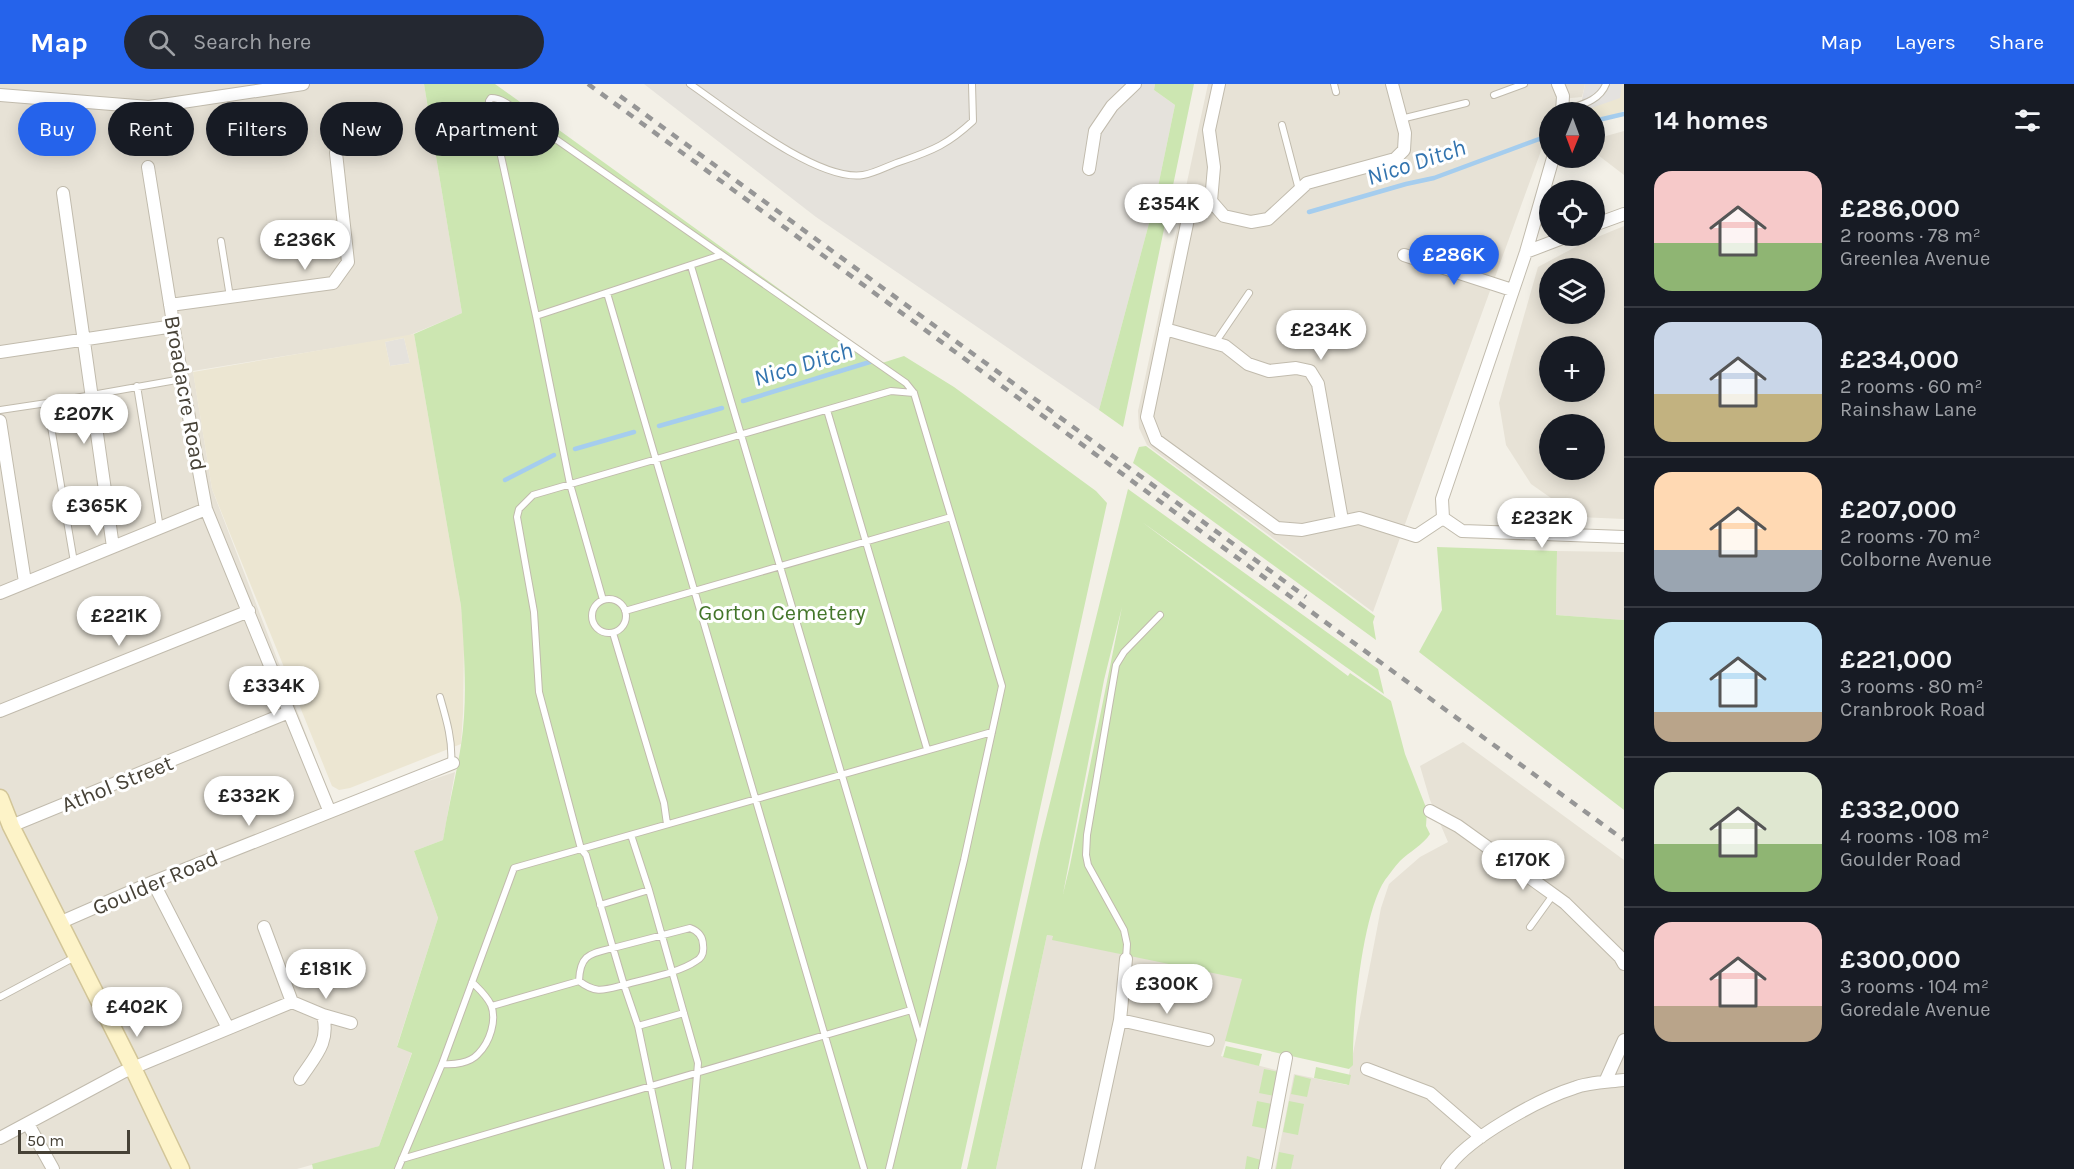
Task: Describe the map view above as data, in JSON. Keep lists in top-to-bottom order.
{
  "streets": {
    "street": ["Broadacre Road", "Athol Street", "Goulder Road"]
  },
  "crossings": [
    ["Broadacre Road", "Athol Street"],
    ["Broadacre Road", "Goulder Road"]
  ],
  "water": ["Nico Ditch"],
  "parks": ["Gorton Cemetery"],
  "scale_bar": "50 m",
  "north": "bottom",
  "page": {
    "header": "Map",
    "search": "Search here",
    "nav": ["Map", "Layers", "Share"],
    "heading": "14 homes",
    "map_buttons": ["+", "−"],
    "chip": [
      "Buy",
      "Rent",
      "Filters",
      "New",
      "Apartment"
    ],
    "list": [
      {
        "name": "£286,000",
        "note": "2 rooms · 78 m² · Greenlea Avenue"
      },
      {
        "name": "£234,000",
        "note": "2 rooms · 60 m² · Rainshaw Lane"
      },
      {
        "name": "£207,000",
        "note": "2 rooms · 70 m² · Colborne Avenue"
      },
      {
        "name": "£221,000",
        "note": "3 rooms · 80 m² · Cranbrook Road"
      },
      {
        "name": "£332,000",
        "note": "4 rooms · 108 m² · Goulder Road"
      },
      {
        "name": "£300,000",
        "note": "3 rooms · 104 m² · Goredale Avenue"
      }
    ],
    "price": [
      "£354K",
      "£236K",
      "£286K",
      "£234K",
      "£207K",
      "£365K",
      "£232K",
      "£221K",
      "£334K",
      "£332K",
      "£170K",
      "£181K",
      "£300K",
      "£402K"
    ],
    "scale": "50 m"
  }
}
